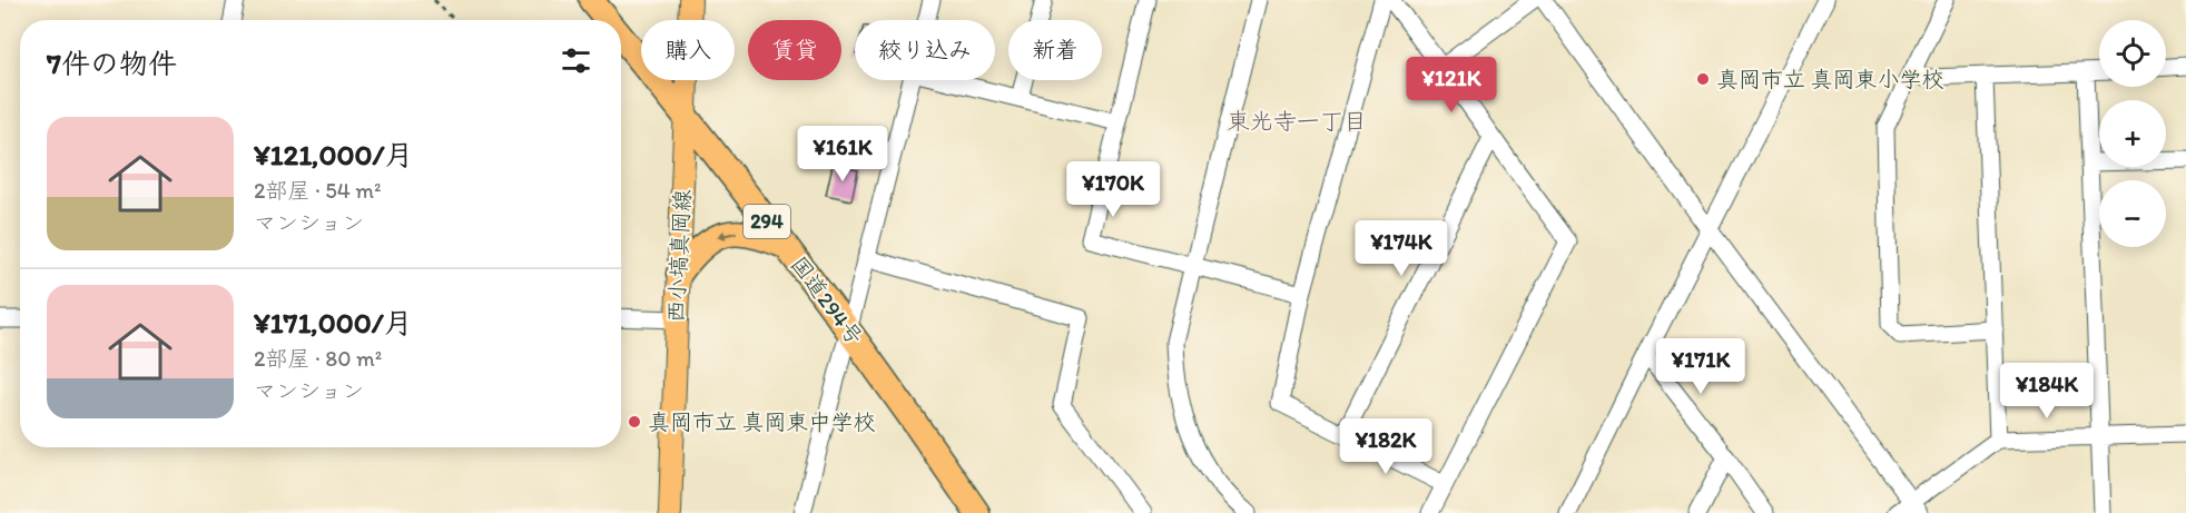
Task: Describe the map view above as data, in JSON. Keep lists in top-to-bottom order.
{
  "streets": {
    "highway": ["294", "国道294号"],
    "main road": ["西小塙真岡線"]
  },
  "crossings": [
    ["西小塙真岡線", "国道294号"]
  ],
  "districts": ["東光寺一丁目"],
  "places": ["真岡市立 真岡東小学校", "真岡市立 真岡東中学校"],
  "page": {
    "map_buttons": ["+", "−"],
    "chip": [
      "購入",
      "賃貸",
      "絞り込み",
      "新着"
    ],
    "heading": "7件の物件",
    "price": [
      "¥121K",
      "¥161K",
      "¥170K",
      "¥174K",
      "¥171K",
      "¥184K",
      "¥182K"
    ],
    "list": [
      {
        "name": "¥121,000/月",
        "note": "2部屋 · 54 m² · マンション"
      },
      {
        "name": "¥171,000/月",
        "note": "2部屋 · 80 m² · マンション"
      }
    ]
  }
}
